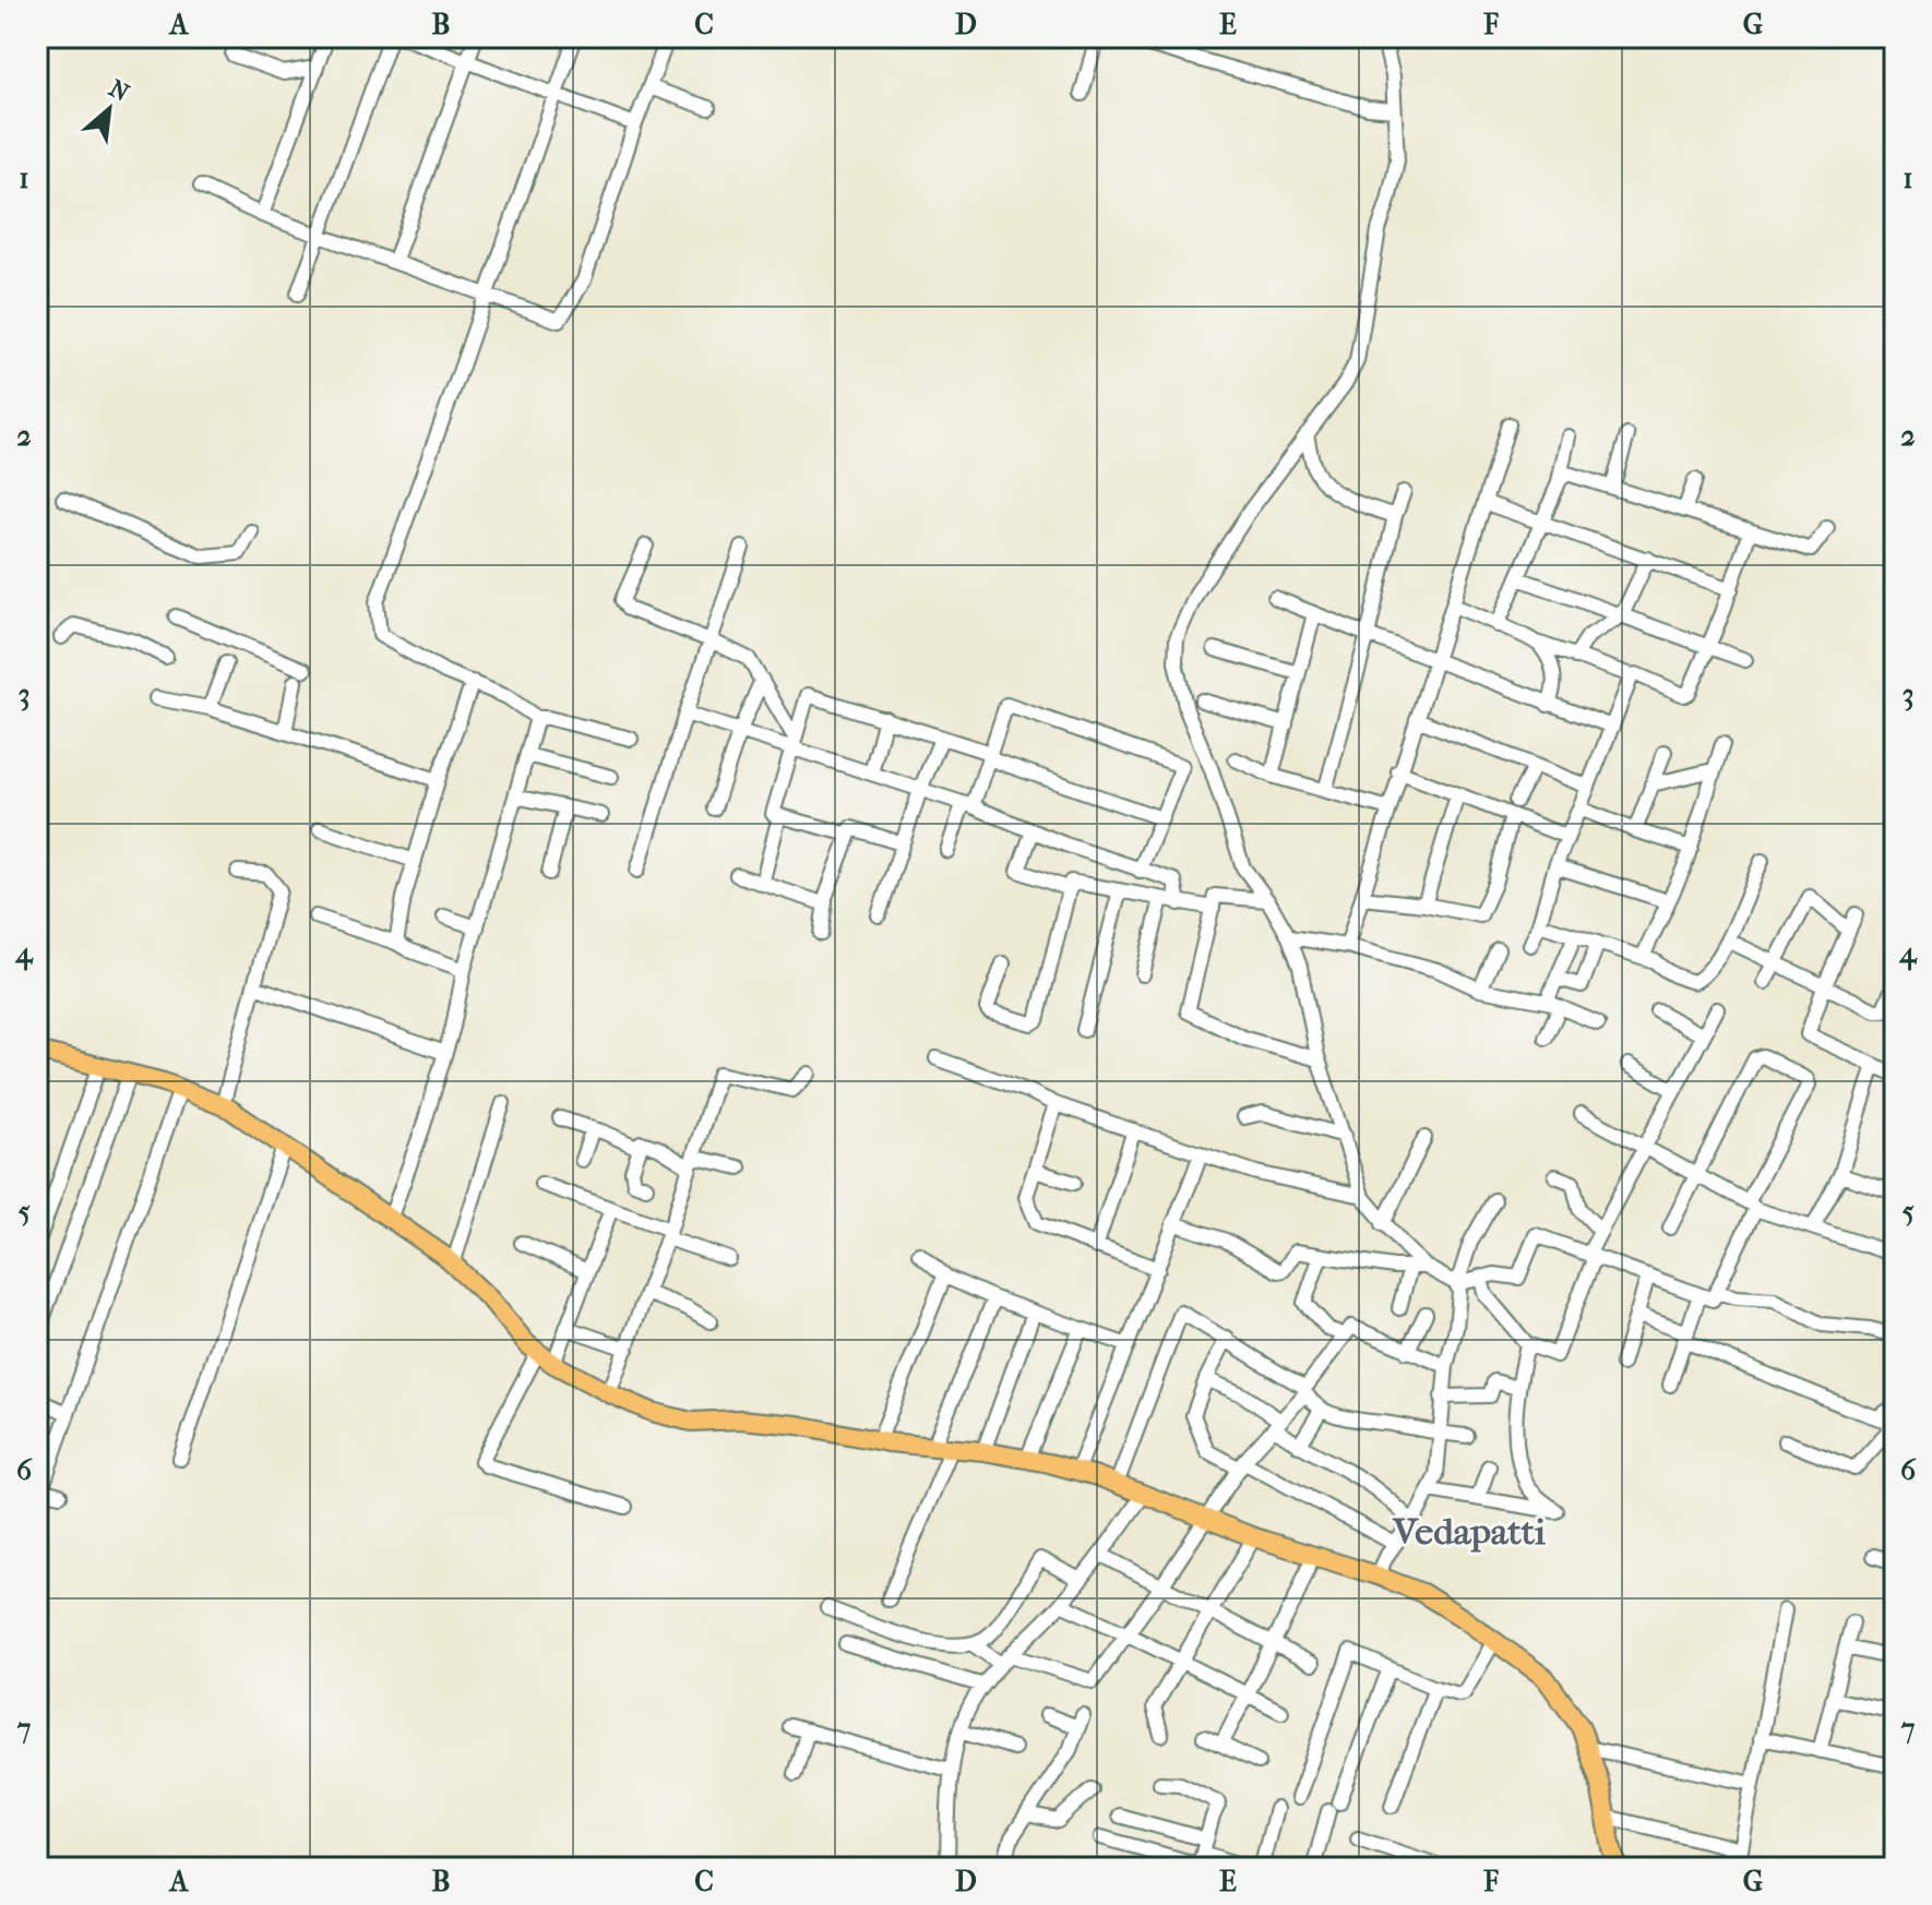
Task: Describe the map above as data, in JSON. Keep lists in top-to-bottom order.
{
  "districts": ["Vedapatti"],
  "north": "top right",
  "grid": {
    "columns": [
      "A",
      "B",
      "C",
      "D",
      "E",
      "F",
      "G"
    ],
    "rows": [
      "1",
      "2",
      "3",
      "4",
      "5",
      "6",
      "7"
    ]
  }
}
